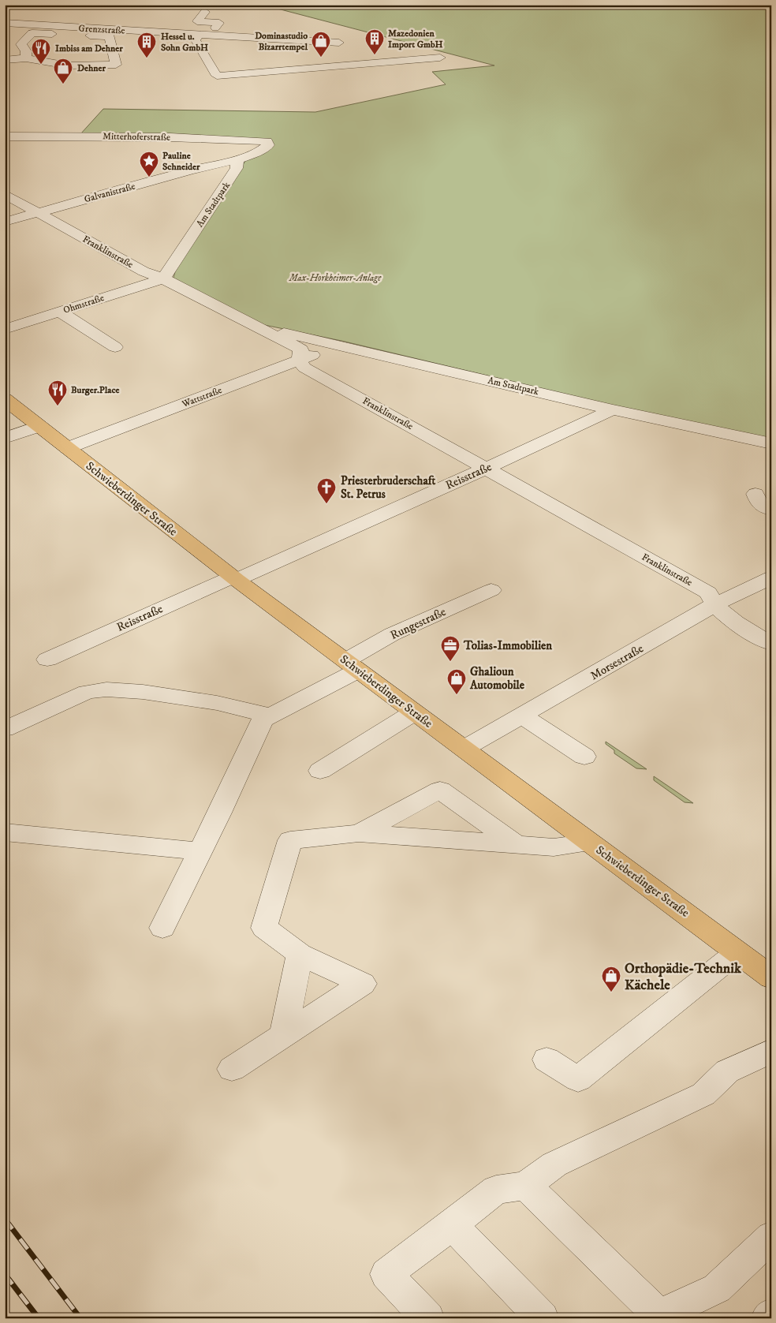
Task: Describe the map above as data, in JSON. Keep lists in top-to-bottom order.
{
  "streets": {
    "main road": ["Schwieberdinger Straße"],
    "street": [
      "Grenzstraße",
      "Mitterhoferstraße",
      "Galvanistraße",
      "Am Stadtpark",
      "Franklinstraße",
      "Ohmstraße",
      "Wattstraße",
      "Reisstraße",
      "Rungestraße",
      "Morsestraße"
    ]
  },
  "crossings": [
    ["Mitterhoferstraße", "Galvanistraße"],
    ["Mitterhoferstraße", "Am Stadtpark"],
    ["Galvanistraße", "Am Stadtpark"],
    ["Galvanistraße", "Franklinstraße"],
    ["Am Stadtpark", "Franklinstraße"],
    ["Am Stadtpark", "Ohmstraße"],
    ["Am Stadtpark", "Wattstraße"],
    ["Am Stadtpark", "Reisstraße"],
    ["Franklinstraße", "Ohmstraße"],
    ["Franklinstraße", "Wattstraße"],
    ["Franklinstraße", "Reisstraße"],
    ["Franklinstraße", "Morsestraße"],
    ["Wattstraße", "Schwieberdinger Straße"],
    ["Reisstraße", "Schwieberdinger Straße"],
    ["Schwieberdinger Straße", "Rungestraße"],
    ["Schwieberdinger Straße", "Morsestraße"]
  ],
  "parks": ["Max-Horkheimer-Anlage"],
  "places": {
    "building": ["Mazedonien Import GmbH", "Hessel u. Sohn GmbH"],
    "shop": [
      "Dominastudio Bizarrtempel",
      "Dehner",
      "Ghalioun Automobile",
      "Orthopädie-Technik Kächele"
    ],
    "restaurant": ["Imbiss am Dehner", "Burger.Place"],
    "place": ["Pauline Schneider"],
    "church": ["Priesterbruderschaft St. Petrus"],
    "office": ["Tolias-Immobilien"]
  }
}
